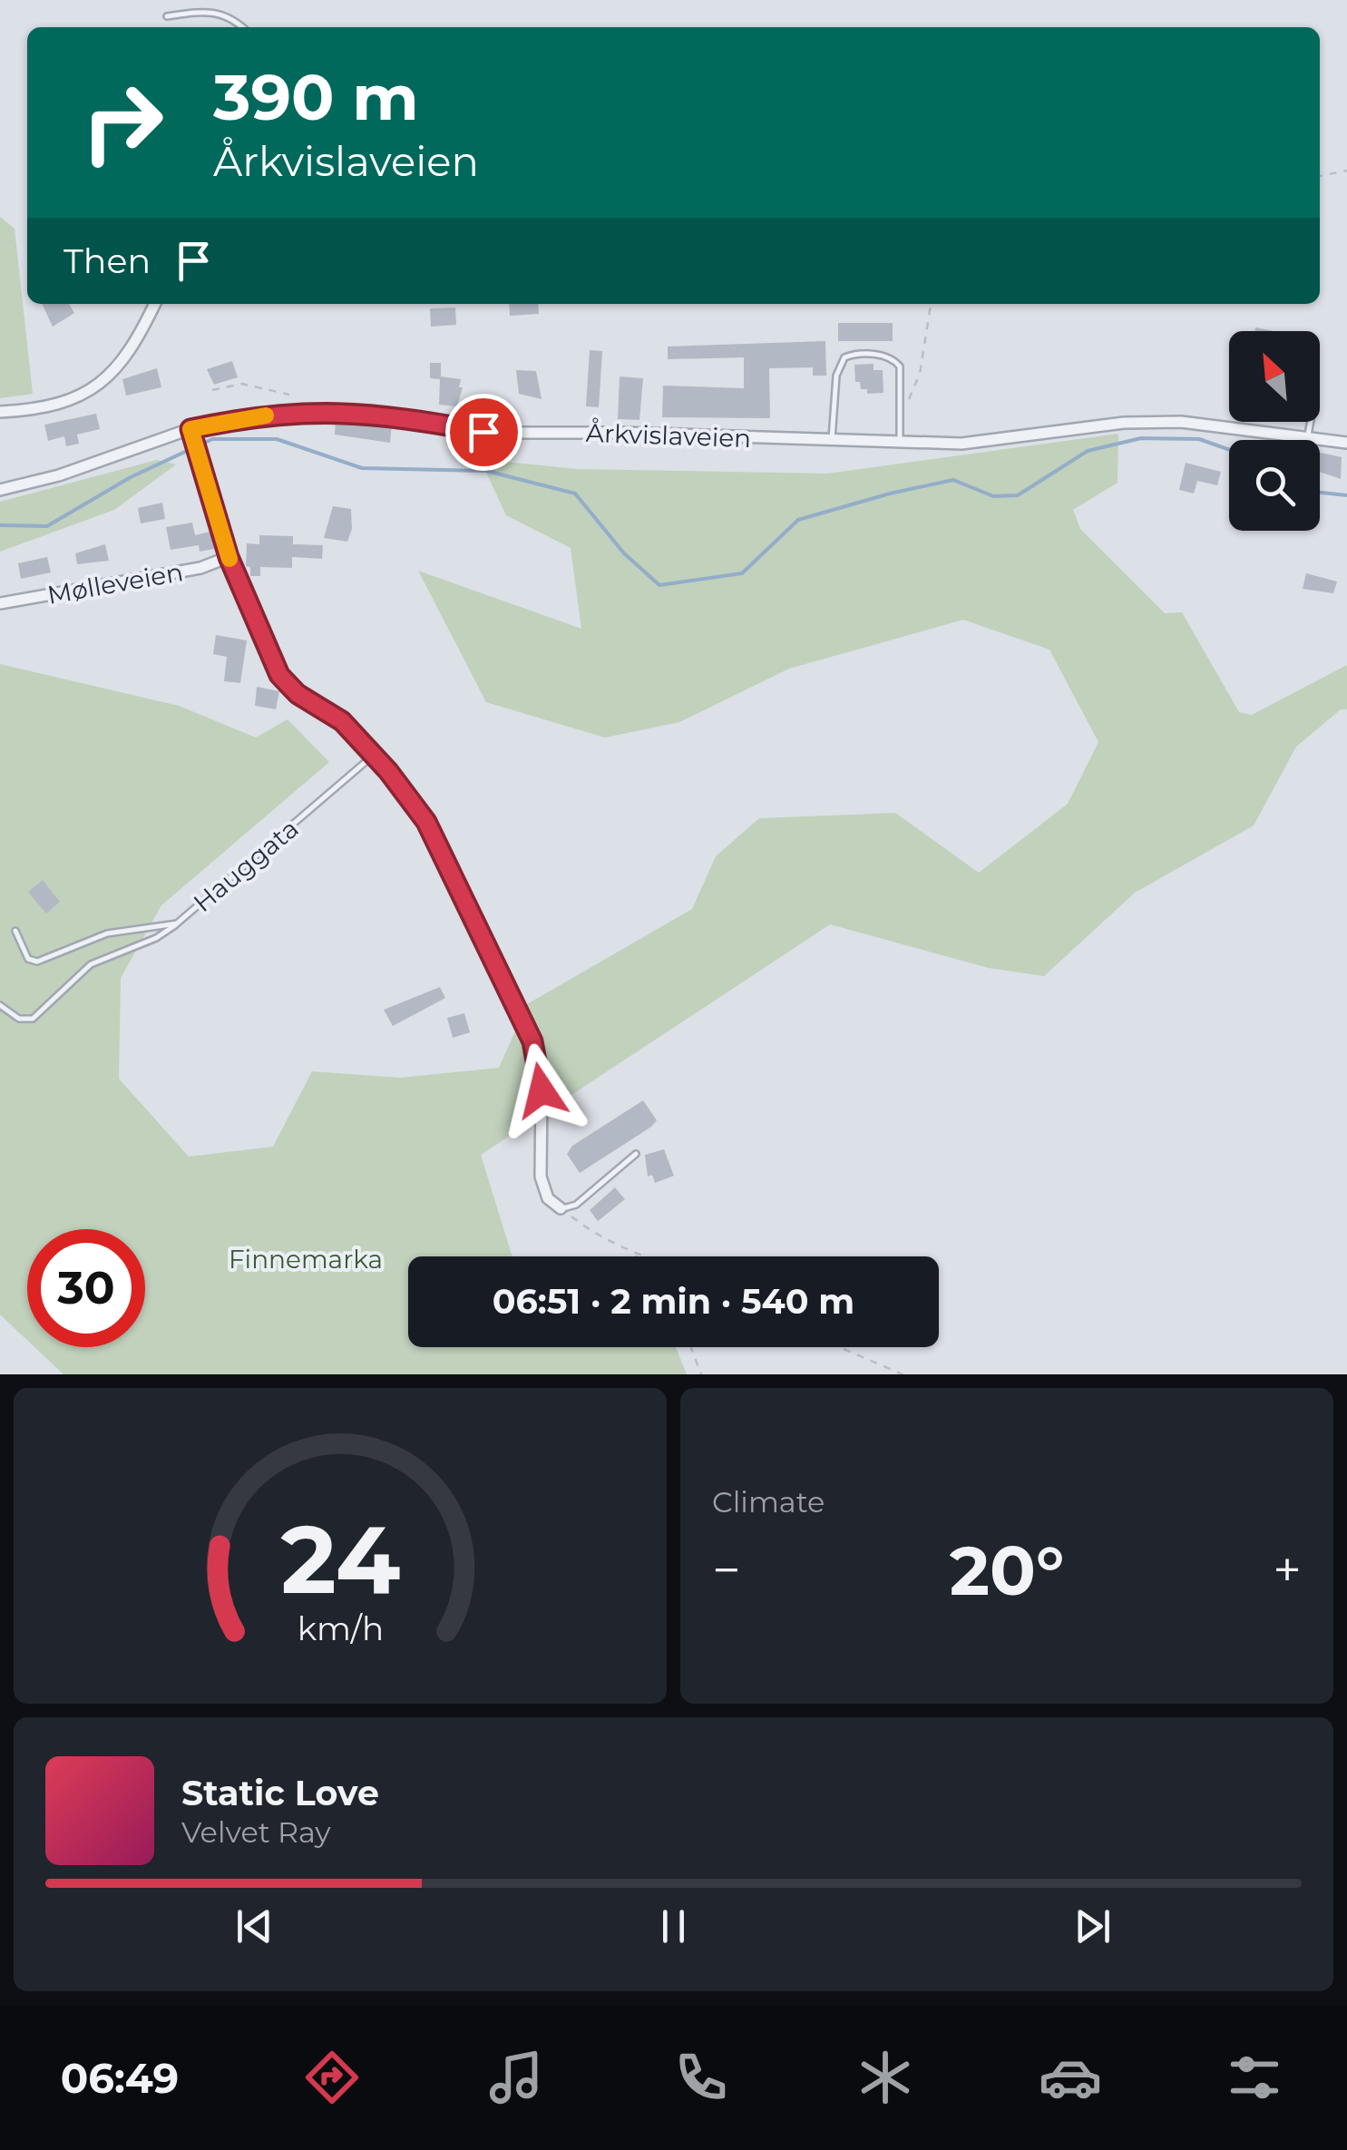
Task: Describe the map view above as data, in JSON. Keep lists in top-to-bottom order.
{
  "streets": {
    "street": ["Årkvislaveien", "Mølleveien"],
    "lane": ["Hauggata"]
  },
  "parks": ["Finnemarka"],
  "north": "top left",
  "page": {
    "turn": ["390 m", "Årkvislaveien"],
    "then": "Then",
    "limit": "30",
    "trip": "06:51 · 2 min · 540 m",
    "tile": "Climate",
    "heat": ["−", "20°", "+"],
    "song": ["Static Love", "Velvet Ray"],
    "tabs": "06:49",
    "gauge": ["24", "km/h"]
  }
}
